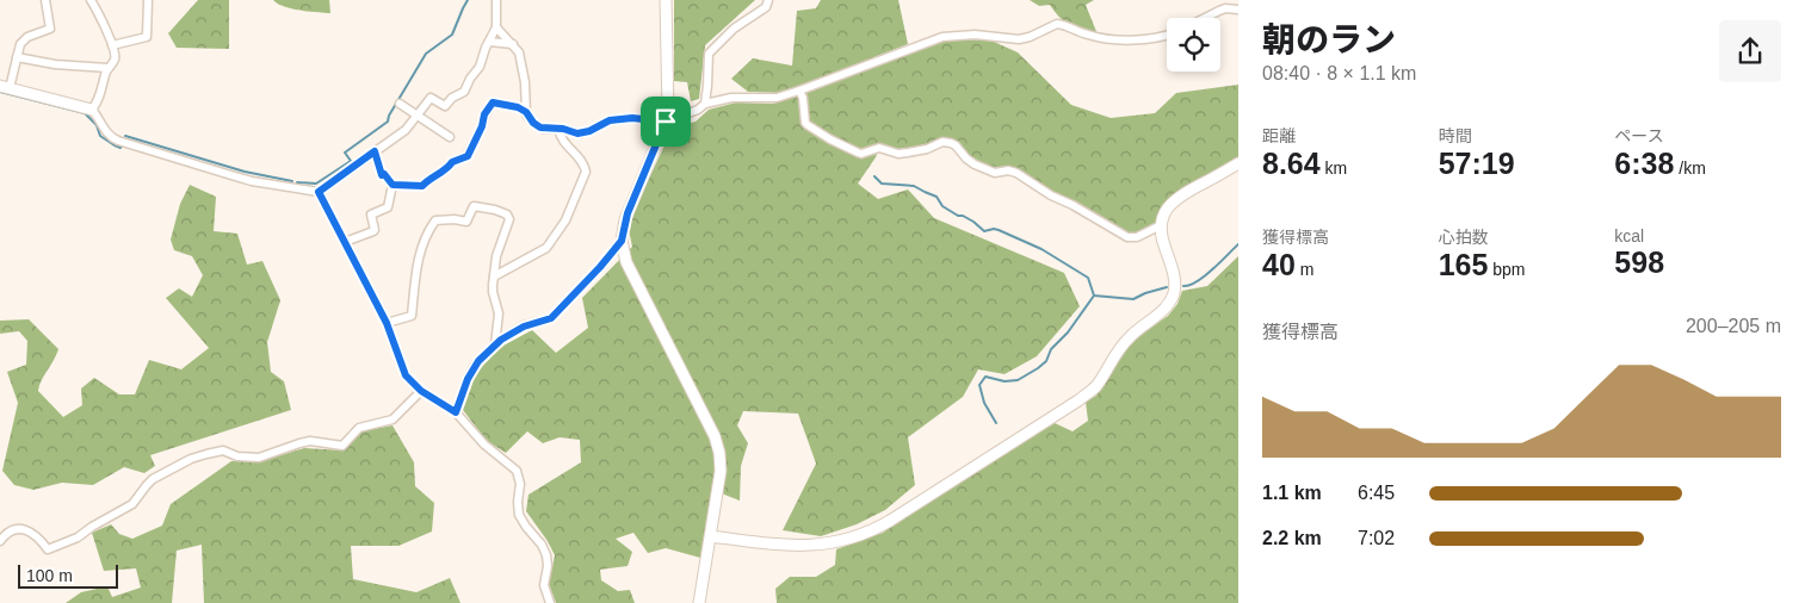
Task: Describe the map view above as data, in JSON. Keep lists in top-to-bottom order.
{
  "scale_bar": "100 m",
  "page": {
    "heading": ["朝のラン", "08:40 · 8 × 1.1 km"],
    "stats": [
      ["距離", "8.64 km"],
      ["時間", "57:19"],
      ["ペース", "6:38 /km"],
      ["獲得標高", "40 m"],
      ["心拍数", "165 bpm"],
      ["kcal", "598"]
    ],
    "chart": ["獲得標高", "200–205 m"],
    "list": [
      {
        "name": "1.1 km",
        "note": "6:45"
      },
      {
        "name": "2.2 km",
        "note": "7:02"
      }
    ],
    "scale": "100 m"
  }
}
